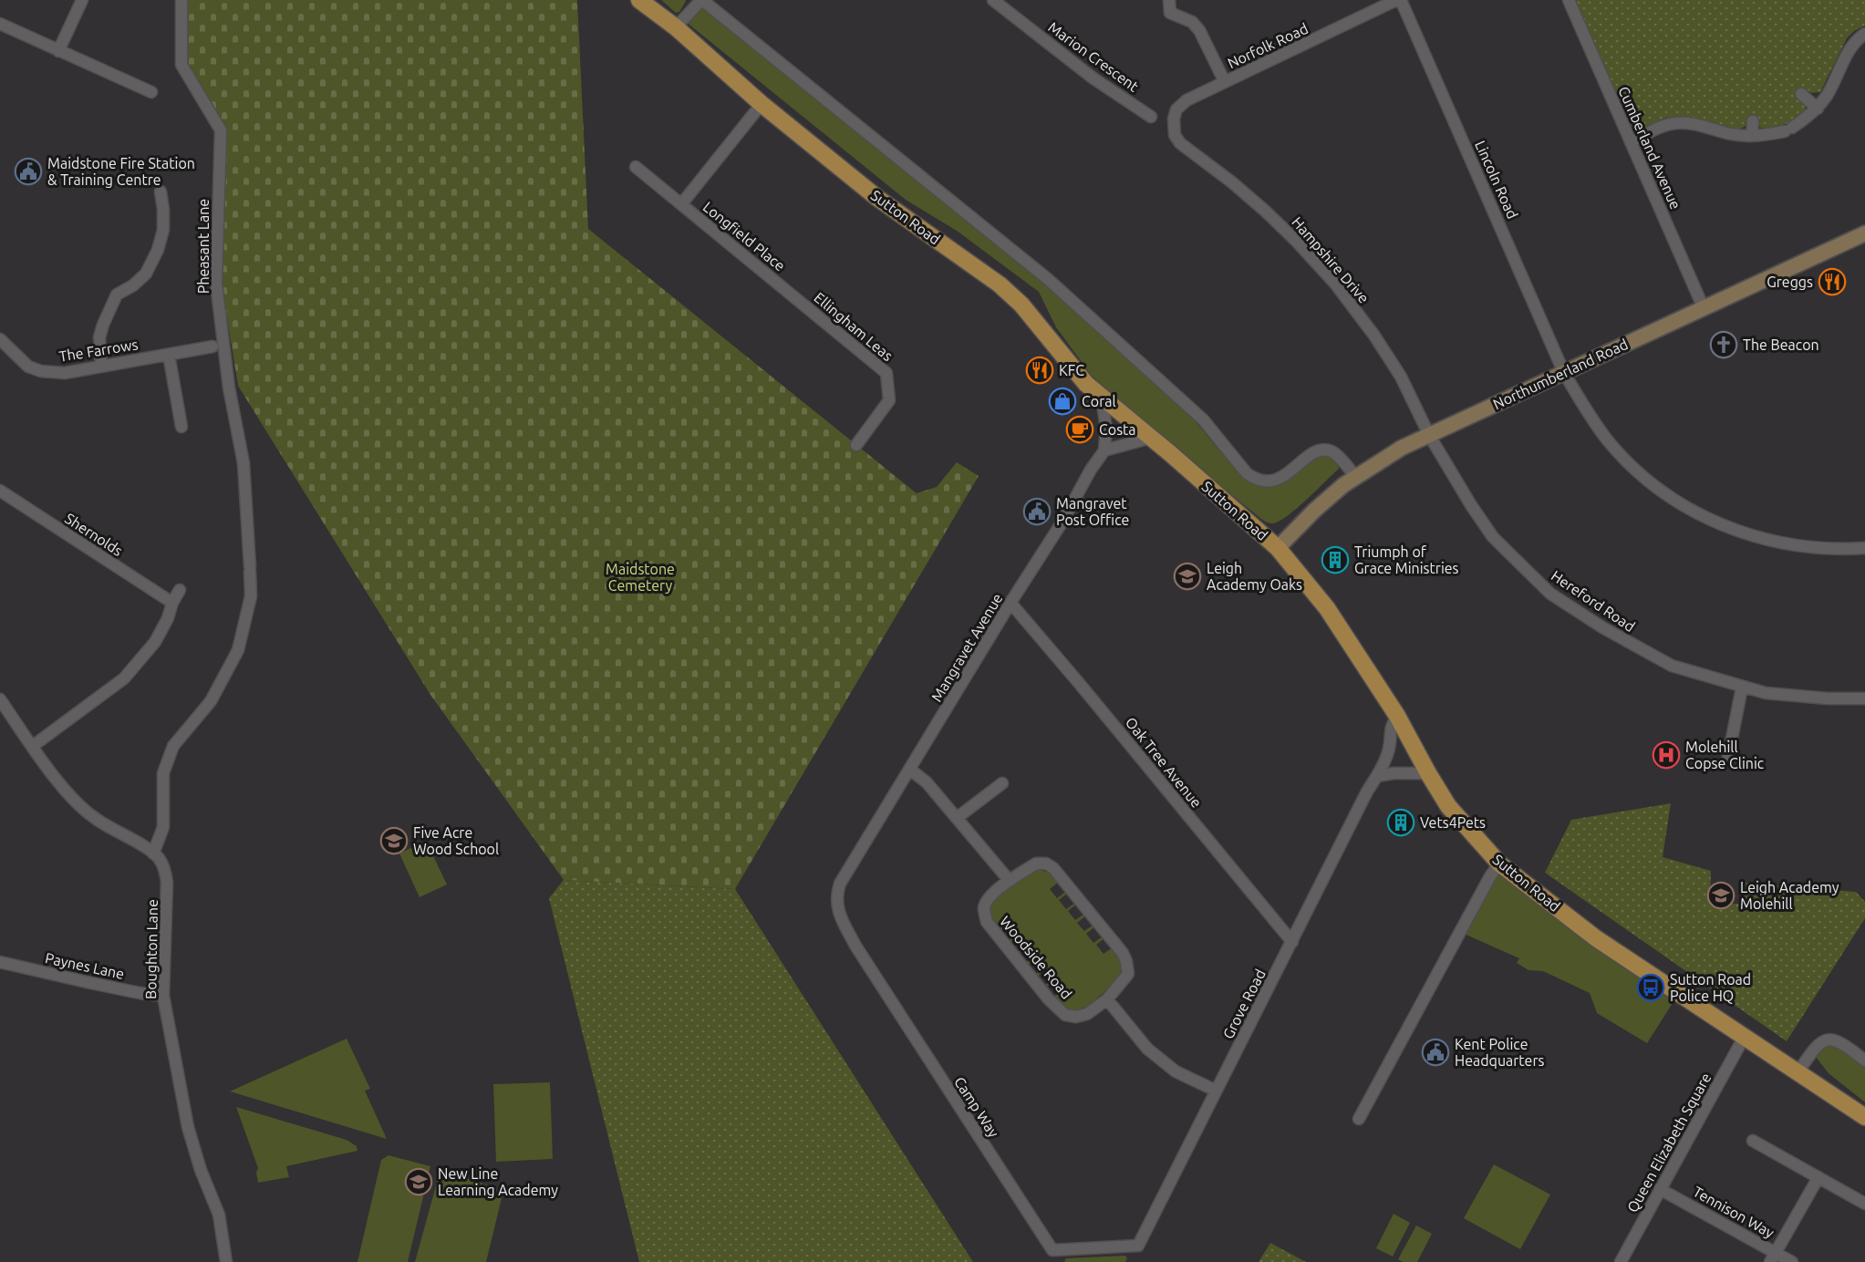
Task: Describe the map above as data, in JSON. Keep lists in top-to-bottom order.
{
  "streets": {
    "main road": ["Sutton Road"],
    "street": [
      "Norfolk Road",
      "Marion Crescent",
      "Cumberland Avenue",
      "Lincoln Road",
      "Longfield Place",
      "Pheasant Lane",
      "Hampshire Drive",
      "Ellingham Leas",
      "The Farrows",
      "Northumberland Road",
      "Shernolds",
      "Hereford Road",
      "Mangravet Avenue",
      "Oak Tree Avenue",
      "Boughton Lane",
      "Woodside Road",
      "Paynes Lane",
      "Grove Road",
      "Camp Way",
      "Queen Elizabeth Square",
      "Tennison Way"
    ]
  },
  "crossings": [
    ["Norfolk Road", "Hampshire Drive"],
    ["Cumberland Avenue", "Northumberland Road"],
    ["Lincoln Road", "Northumberland Road"],
    ["Sutton Road", "Longfield Place"],
    ["Sutton Road", "Northumberland Road"],
    ["Sutton Road", "Grove Road"],
    ["Sutton Road", "Queen Elizabeth Square"],
    ["Longfield Place", "Ellingham Leas"],
    ["Pheasant Lane", "Boughton Lane"],
    ["Hampshire Drive", "Northumberland Road"],
    ["Hampshire Drive", "Hereford Road"],
    ["Northumberland Road", "Hereford Road"],
    ["Mangravet Avenue", "Oak Tree Avenue"],
    ["Mangravet Avenue", "Camp Way"],
    ["Oak Tree Avenue", "Grove Road"],
    ["Boughton Lane", "Paynes Lane"],
    ["Grove Road", "Camp Way"],
    ["Queen Elizabeth Square", "Tennison Way"]
  ],
  "parks": ["Maidstone Cemetery"],
  "places": {
    "public building": ["Maidstone Fire Station & Training Centre", "Mangravet Post Office", "Kent Police Headquarters"],
    "restaurant": ["Greggs", "KFC"],
    "church": ["The Beacon"],
    "shop": ["Coral"],
    "cafe": ["Costa"],
    "building": ["Triumph of Grace Ministries", "Vets4Pets"],
    "school or university": [
      "Leigh Academy Oaks",
      "Five Acre Wood School",
      "Leigh Academy Molehill",
      "New Line Learning Academy"
    ],
    "hospital": ["Molehill Copse Clinic"],
    "bus stop": ["Sutton Road Police HQ"]
  }
}
